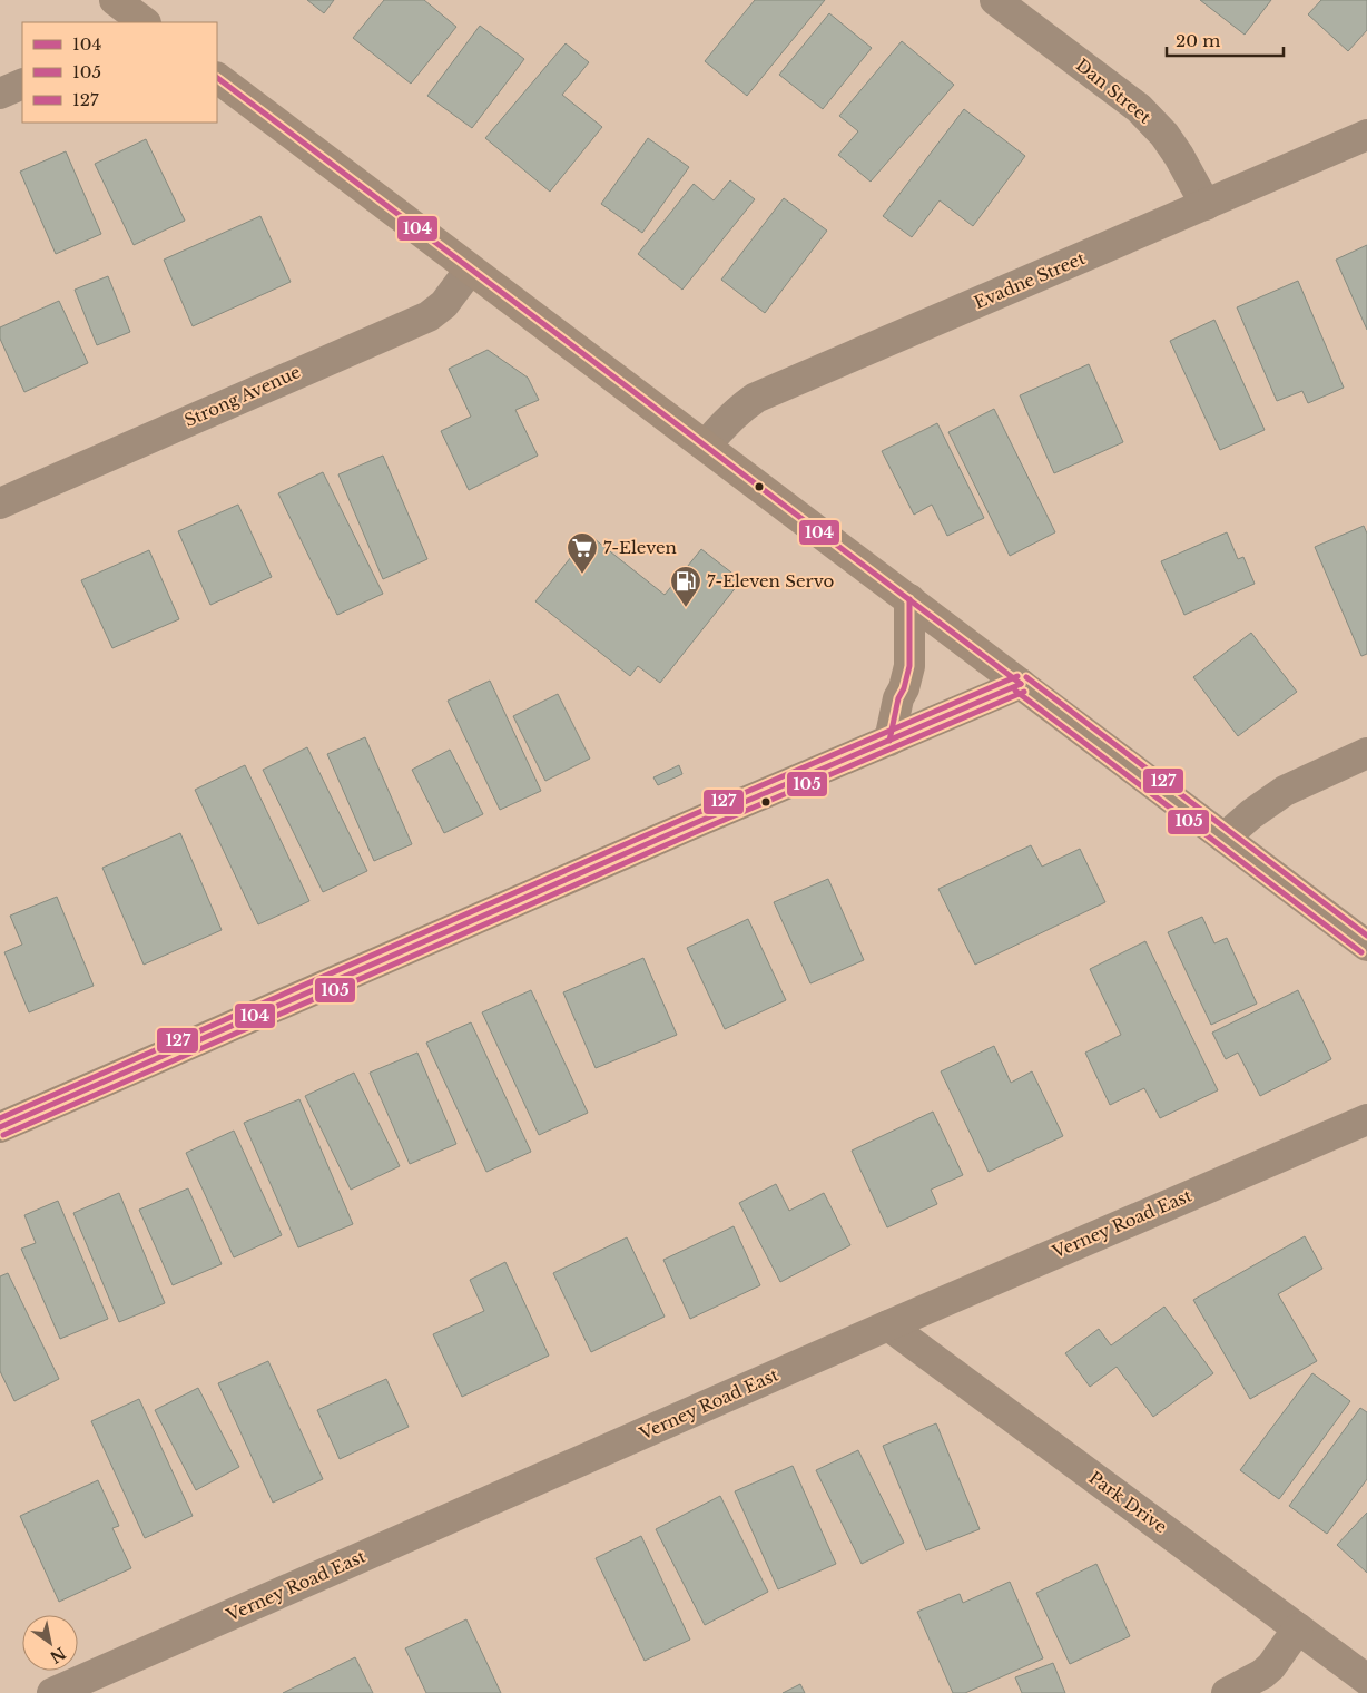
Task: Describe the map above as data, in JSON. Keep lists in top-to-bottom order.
{
  "streets": {
    "street": [
      "Dan Street",
      "Evadne Street",
      "Strong Avenue",
      "Verney Road East",
      "Park Drive"
    ]
  },
  "crossings": [
    ["Dan Street", "Evadne Street"],
    ["Verney Road East", "Park Drive"]
  ],
  "places": {
    "supermarket": ["7-Eleven"],
    "fuel station": ["7-Eleven Servo"]
  },
  "lines": ["transit line 104", "transit line 127", "transit line 105"],
  "legend": ["104", "105", "127"],
  "scale_bar": "20 m",
  "north": "bottom right"
}
